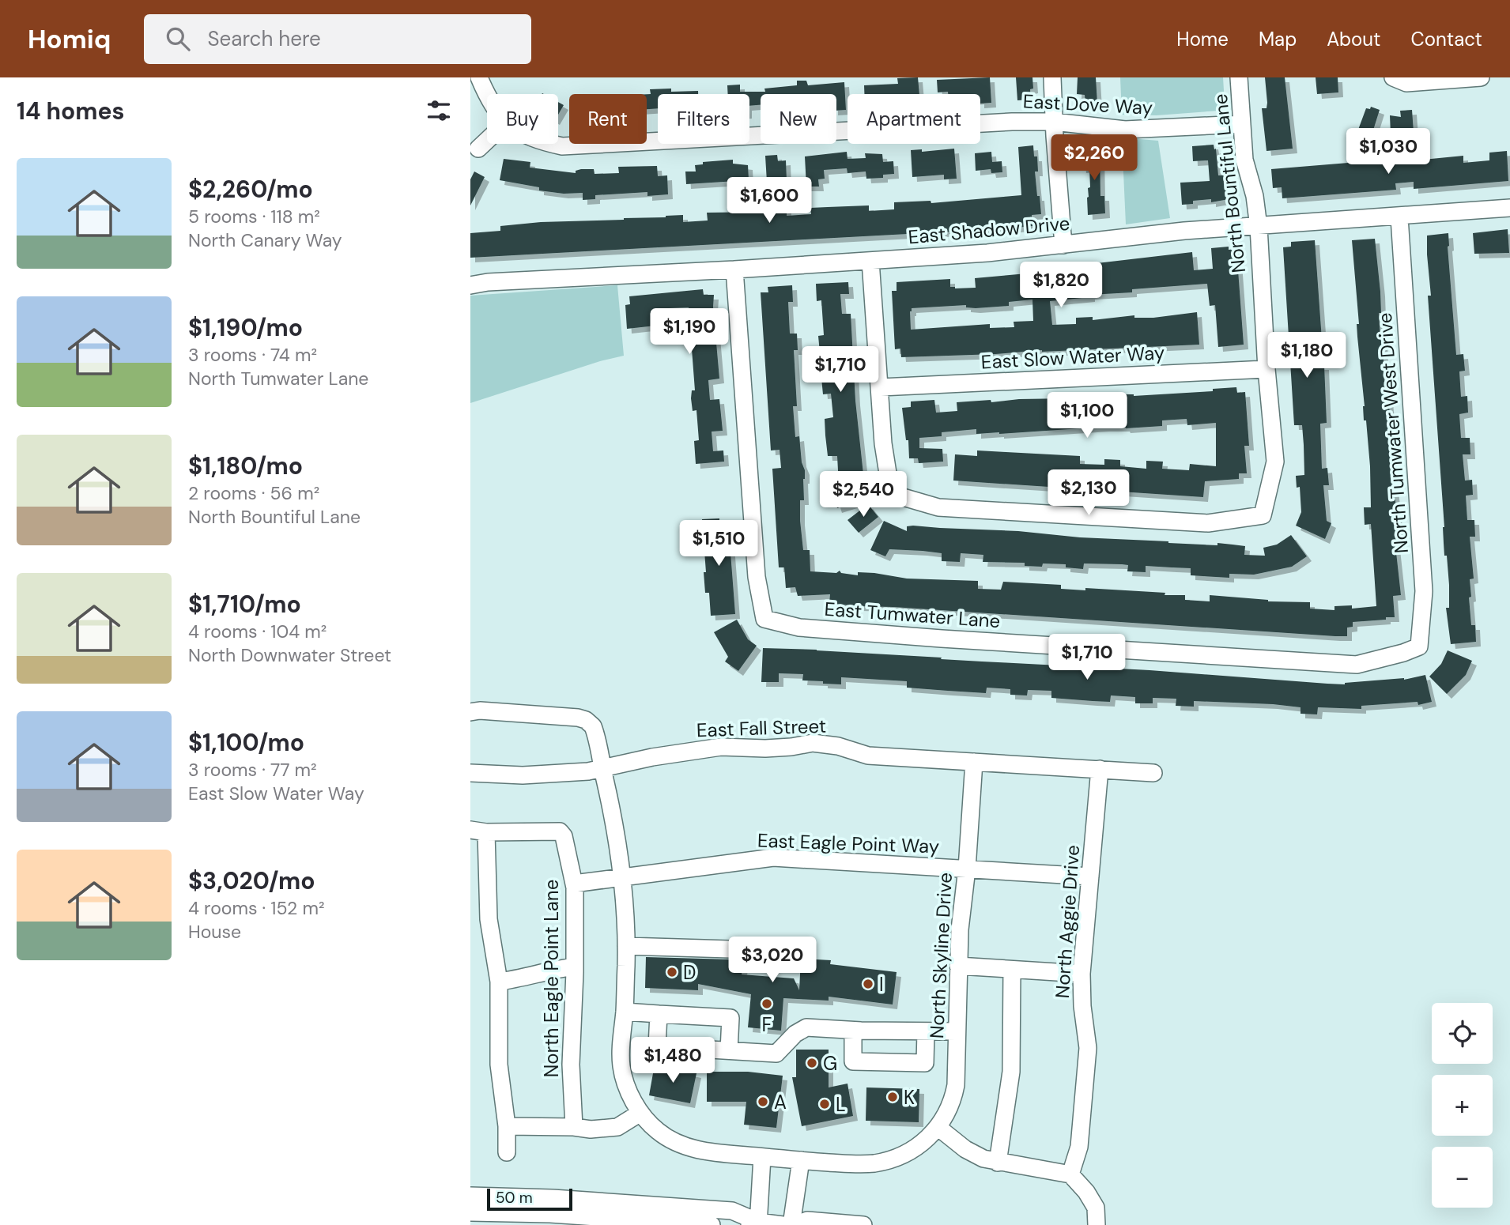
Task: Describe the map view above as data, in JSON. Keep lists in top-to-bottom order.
{
  "streets": {
    "street": [
      "East Dove Way",
      "North Bountiful Lane",
      "East Shadow Drive",
      "East Slow Water Way",
      "North Tumwater West Drive",
      "East Tumwater Lane",
      "East Fall Street",
      "East Eagle Point Way",
      "North Aggie Drive",
      "North Skyline Drive",
      "North Eagle Point Lane"
    ]
  },
  "crossings": [
    ["East Dove Way", "North Bountiful Lane"],
    ["North Bountiful Lane", "East Shadow Drive"],
    ["North Bountiful Lane", "East Slow Water Way"],
    ["East Shadow Drive", "North Tumwater West Drive"],
    ["East Shadow Drive", "East Tumwater Lane"],
    ["North Tumwater West Drive", "East Tumwater Lane"],
    ["East Fall Street", "North Aggie Drive"],
    ["East Fall Street", "North Skyline Drive"],
    ["East Eagle Point Way", "North Aggie Drive"],
    ["East Eagle Point Way", "North Skyline Drive"],
    ["East Eagle Point Way", "North Eagle Point Lane"]
  ],
  "places": [
    "D",
    "I",
    "F",
    "G",
    "K",
    "A",
    "L"
  ],
  "scale_bar": "50 m",
  "page": {
    "header": "Homiq",
    "search": "Search here",
    "nav": [
      "Home",
      "Map",
      "About",
      "Contact"
    ],
    "heading": "14 homes",
    "chip": [
      "Buy",
      "Rent",
      "Filters",
      "New",
      "Apartment"
    ],
    "price": [
      "$1,030",
      "$2,260",
      "$1,600",
      "$1,820",
      "$1,190",
      "$1,180",
      "$1,710",
      "$1,100",
      "$2,130",
      "$2,540",
      "$1,510",
      "$1,710",
      "$3,020",
      "$1,480"
    ],
    "list": [
      {
        "name": "$2,260/mo",
        "note": "5 rooms · 118 m² · North Canary Way"
      },
      {
        "name": "$1,190/mo",
        "note": "3 rooms · 74 m² · North Tumwater Lane"
      },
      {
        "name": "$1,180/mo",
        "note": "2 rooms · 56 m² · North Bountiful Lane"
      },
      {
        "name": "$1,710/mo",
        "note": "4 rooms · 104 m² · North Downwater Street"
      },
      {
        "name": "$1,100/mo",
        "note": "3 rooms · 77 m² · East Slow Water Way"
      },
      {
        "name": "$3,020/mo",
        "note": "4 rooms · 152 m² · House"
      }
    ],
    "map_buttons": ["+", "−"],
    "scale": "50 m"
  }
}
